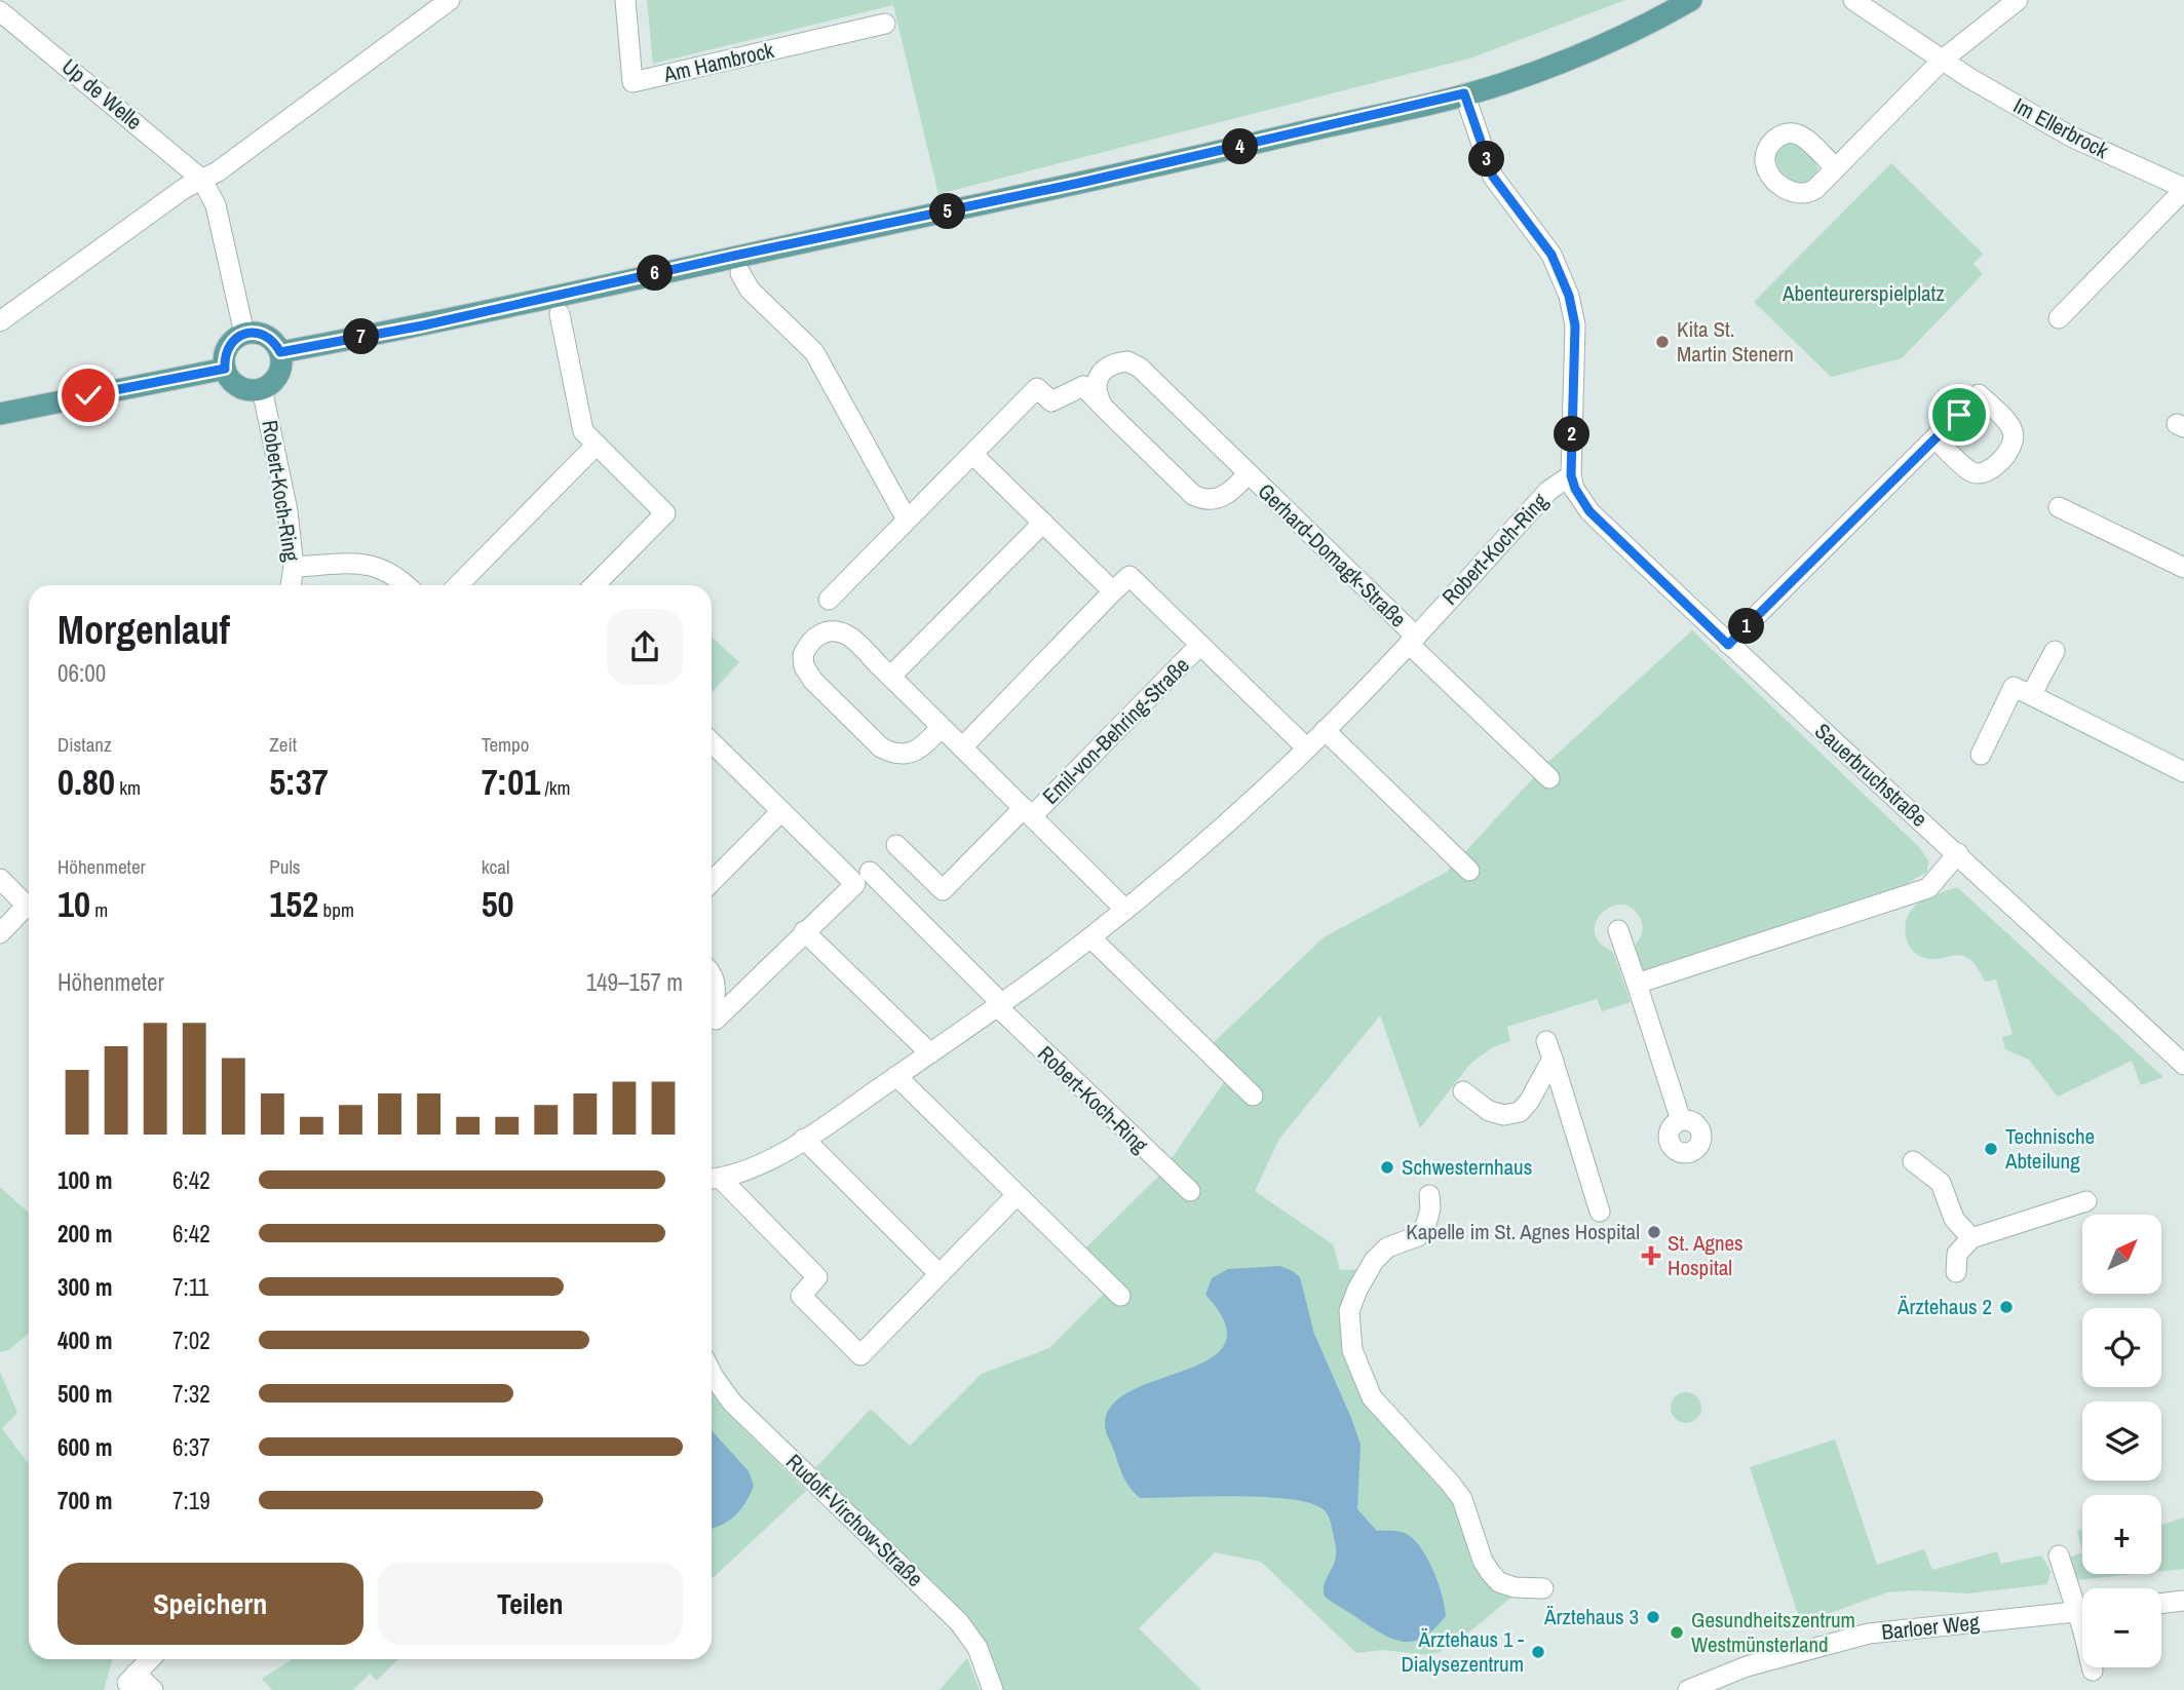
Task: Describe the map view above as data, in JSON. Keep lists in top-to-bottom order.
{
  "streets": {
    "street": [
      "Am Hambrock",
      "Up de Welle",
      "Im Ellerbrock",
      "Robert-Koch-Ring",
      "Gerhard-Domagk-Straße",
      "Emil-von-Behring-Straße",
      "Sauerbruchstraße",
      "Rudolf-Virchow-Straße",
      "Barloer Weg"
    ]
  },
  "crossings": [
    ["Up de Welle", "Robert-Koch-Ring"],
    ["Robert-Koch-Ring", "Gerhard-Domagk-Straße"],
    ["Robert-Koch-Ring", "Emil-von-Behring-Straße"],
    ["Robert-Koch-Ring", "Sauerbruchstraße"]
  ],
  "parks": ["Abenteurerspielplatz"],
  "places": {
    "other": [
      "Kita St. Martin Stenern",
      "Technische Abteilung",
      "Schwesternhaus",
      "Kapelle im St. Agnes Hospital",
      "Ärztehaus 2",
      "Ärztehaus 3",
      "Gesundheitszentrum Westmünsterland",
      "Ärztehaus 1 - Dialysezentrum"
    ],
    "health": ["St. Agnes Hospital"]
  },
  "north": "top right",
  "page": {
    "pins": [
      "4",
      "3",
      "5",
      "6",
      "7",
      "2",
      "1"
    ],
    "heading": ["Morgenlauf", "06:00"],
    "stats": [
      ["Distanz", "0.80 km"],
      ["Zeit", "5:37"],
      ["Tempo", "7:01 /km"],
      ["Höhenmeter", "10 m"],
      ["Puls", "152 bpm"],
      ["kcal", "50"]
    ],
    "chart": ["Höhenmeter", "149–157 m"],
    "list": [
      {
        "name": "100 m",
        "note": "6:42"
      },
      {
        "name": "200 m",
        "note": "6:42"
      },
      {
        "name": "300 m",
        "note": "7:11"
      },
      {
        "name": "400 m",
        "note": "7:02"
      },
      {
        "name": "500 m",
        "note": "7:32"
      },
      {
        "name": "600 m",
        "note": "6:37"
      },
      {
        "name": "700 m",
        "note": "7:19"
      }
    ],
    "map_buttons": ["+", "−"],
    "buttons": ["Speichern", "Teilen"]
  }
}
